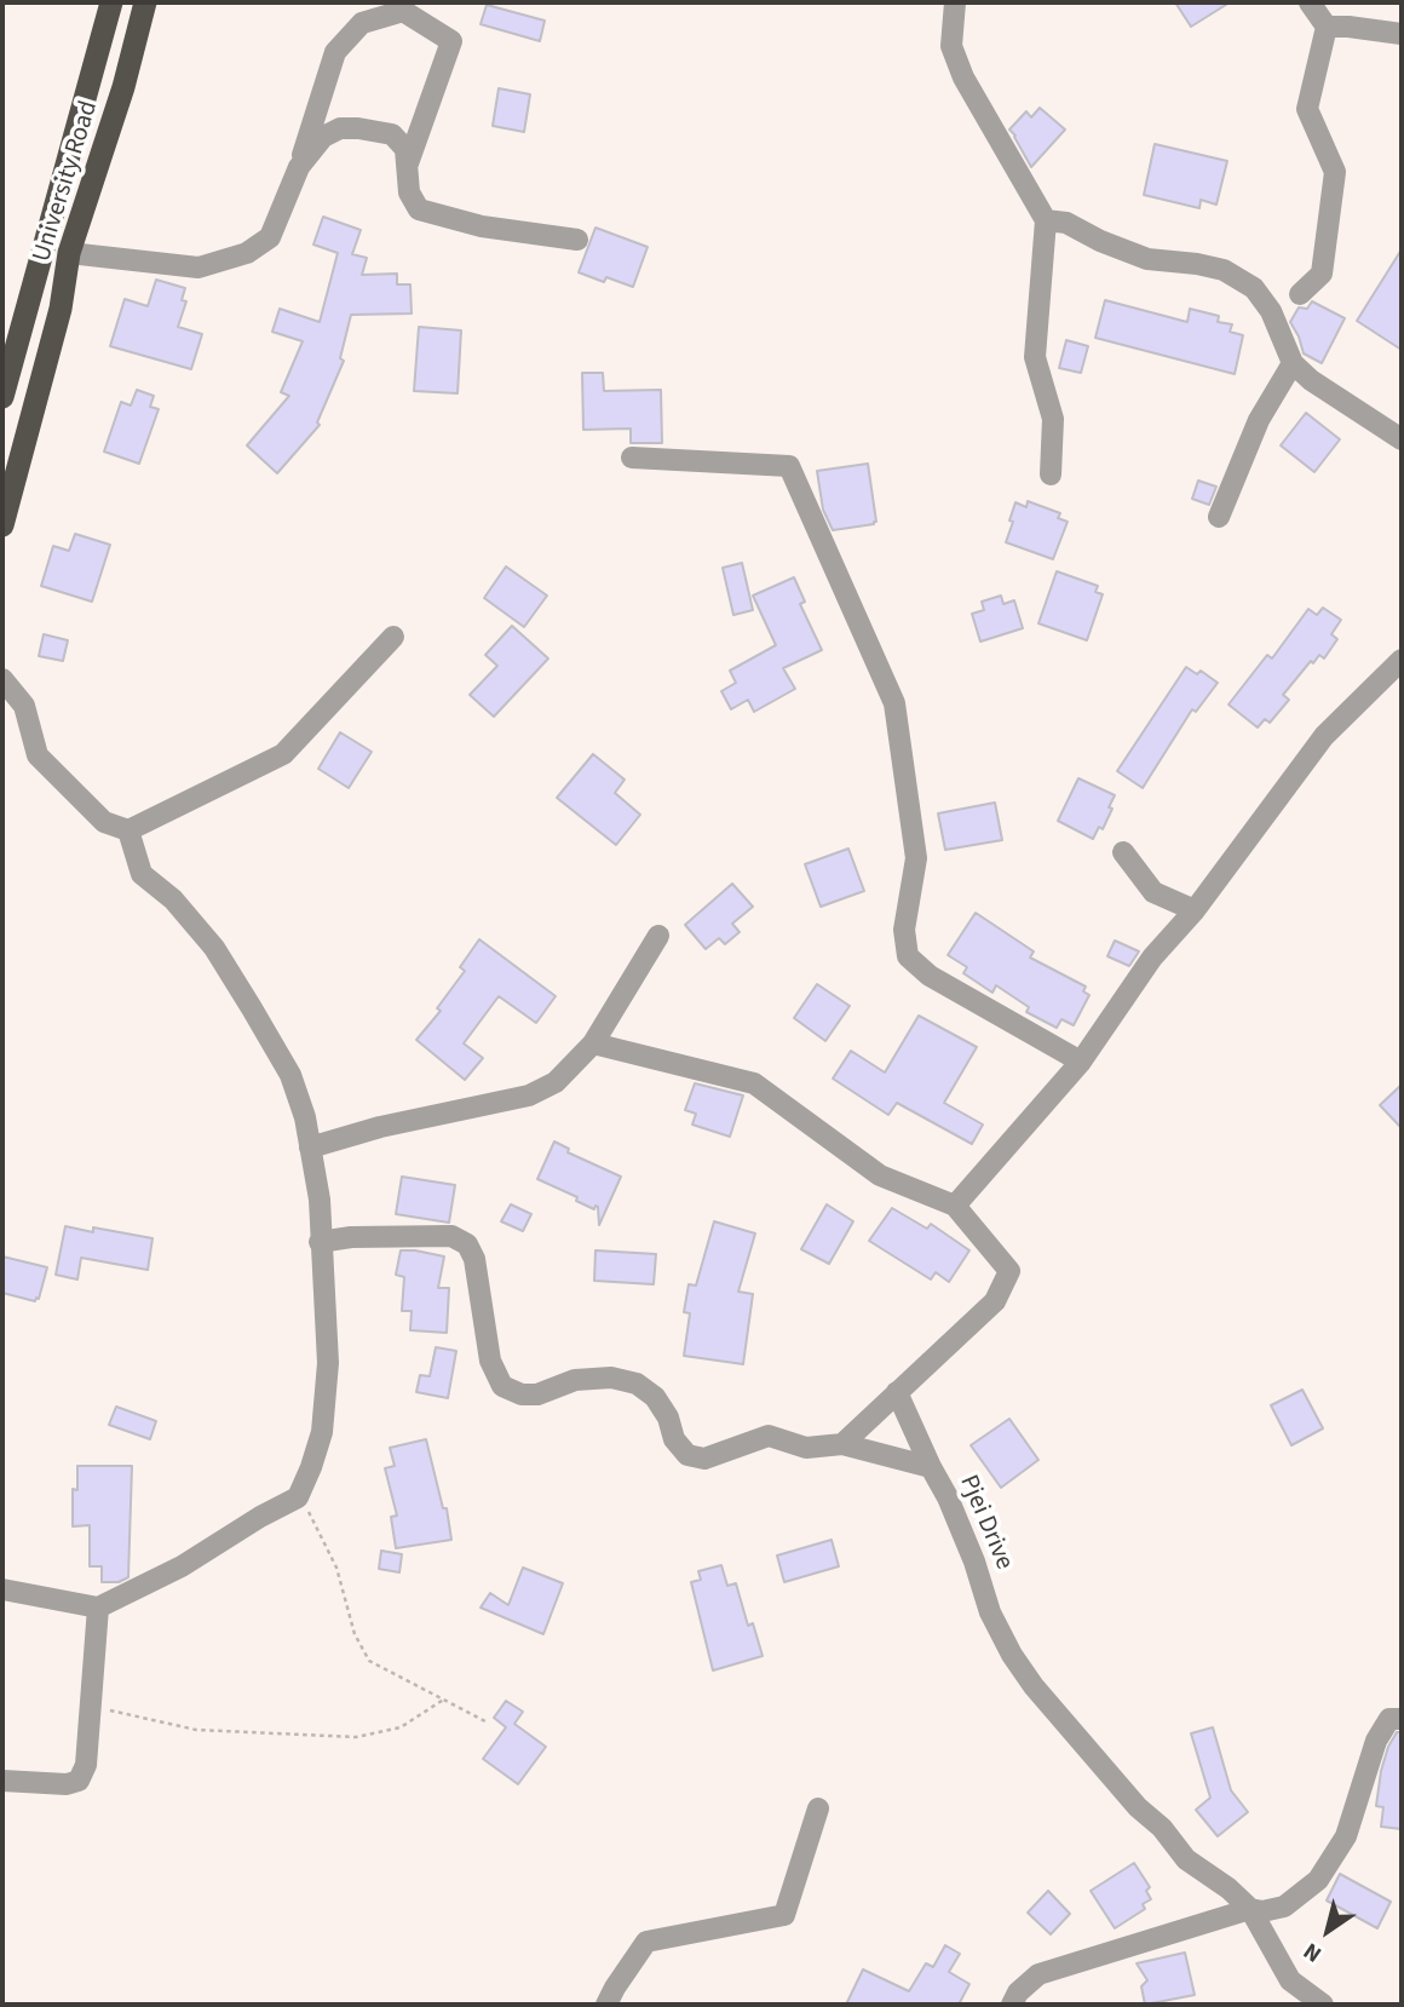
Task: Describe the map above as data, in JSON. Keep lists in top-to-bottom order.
{
  "streets": {
    "highway": ["University Road"],
    "street": ["Pjei Drive"]
  },
  "north": "bottom left"
}
